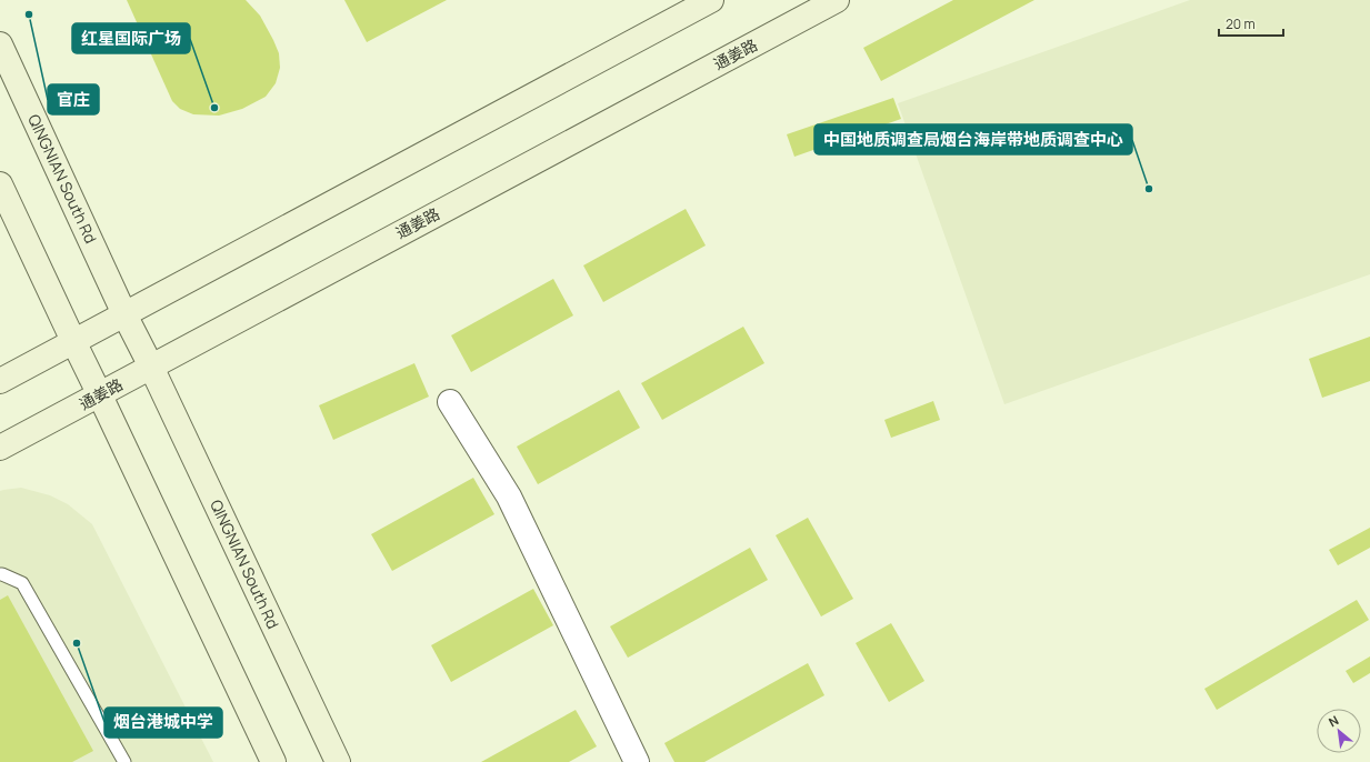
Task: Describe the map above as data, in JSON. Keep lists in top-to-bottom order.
{
  "streets": {
    "street": ["通姜路", "QINGNIAN South Rd"]
  },
  "crossings": [
    ["通姜路", "QINGNIAN South Rd"]
  ],
  "places": [
    "官庄",
    "红星国际广场",
    "中国地质调查局烟台海岸带地质调查中心",
    "烟台港城中学"
  ],
  "scale_bar": "20 m",
  "north": "top left"
}
